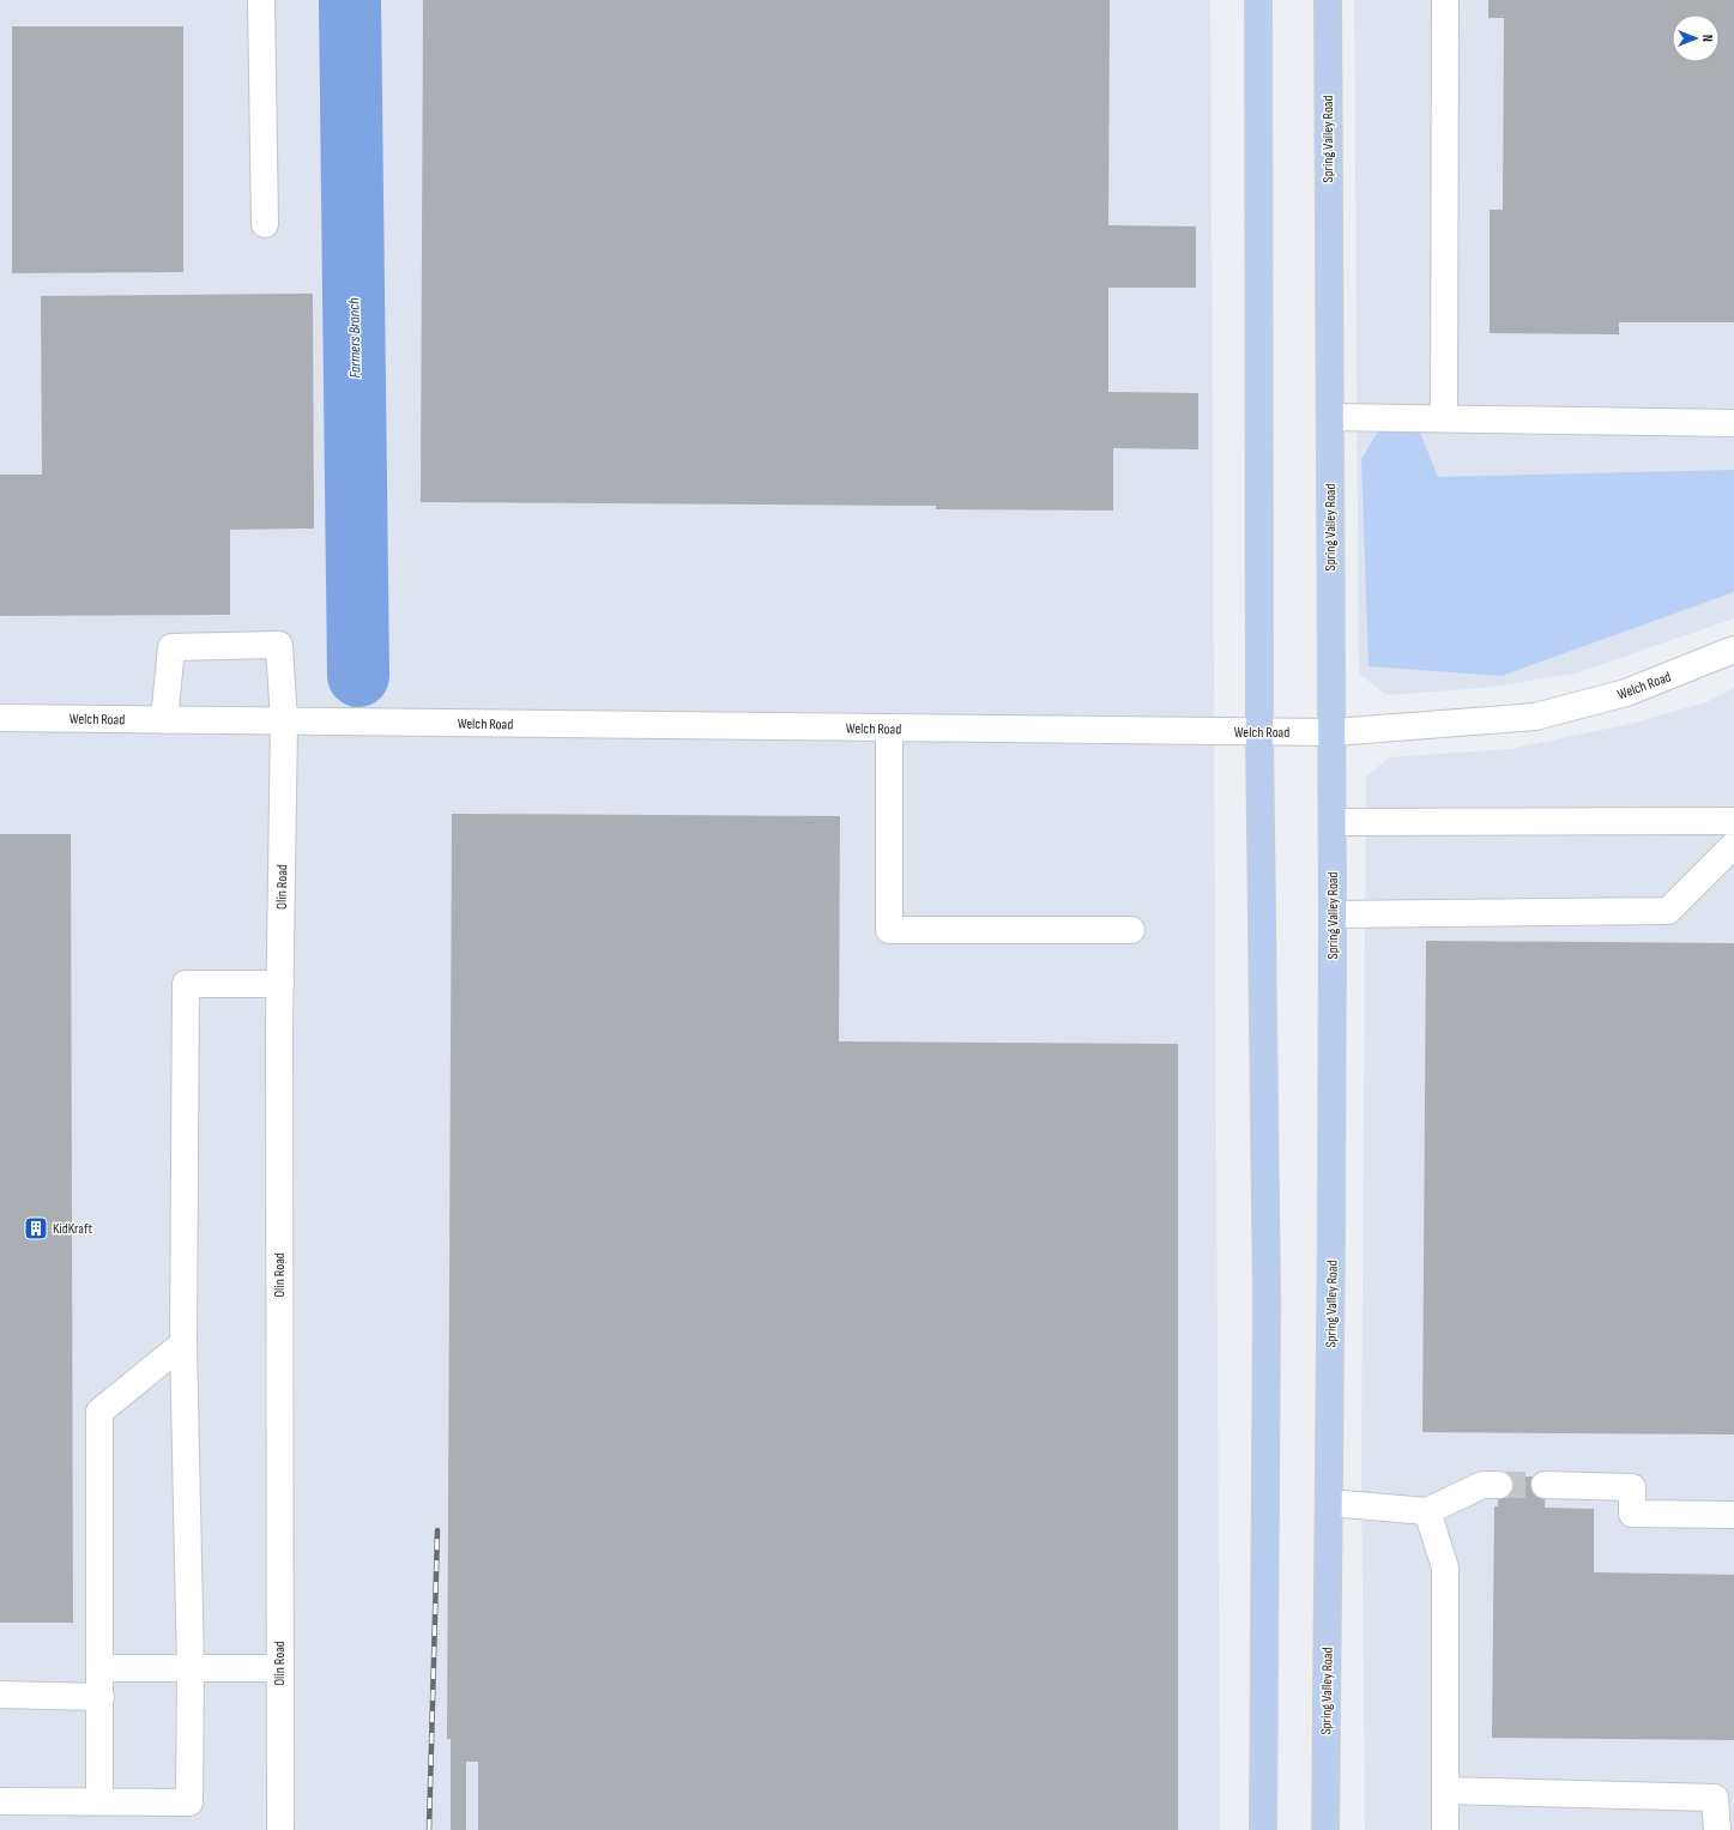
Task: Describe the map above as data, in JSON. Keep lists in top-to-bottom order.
{
  "streets": {
    "main road": ["Spring Valley Road"],
    "street": ["Welch Road", "Olin Road"]
  },
  "crossings": [
    ["Spring Valley Road", "Welch Road"],
    ["Welch Road", "Olin Road"]
  ],
  "water": ["Farmers Branch"],
  "places": {
    "building": ["KidKraft"]
  },
  "north": "right"
}
